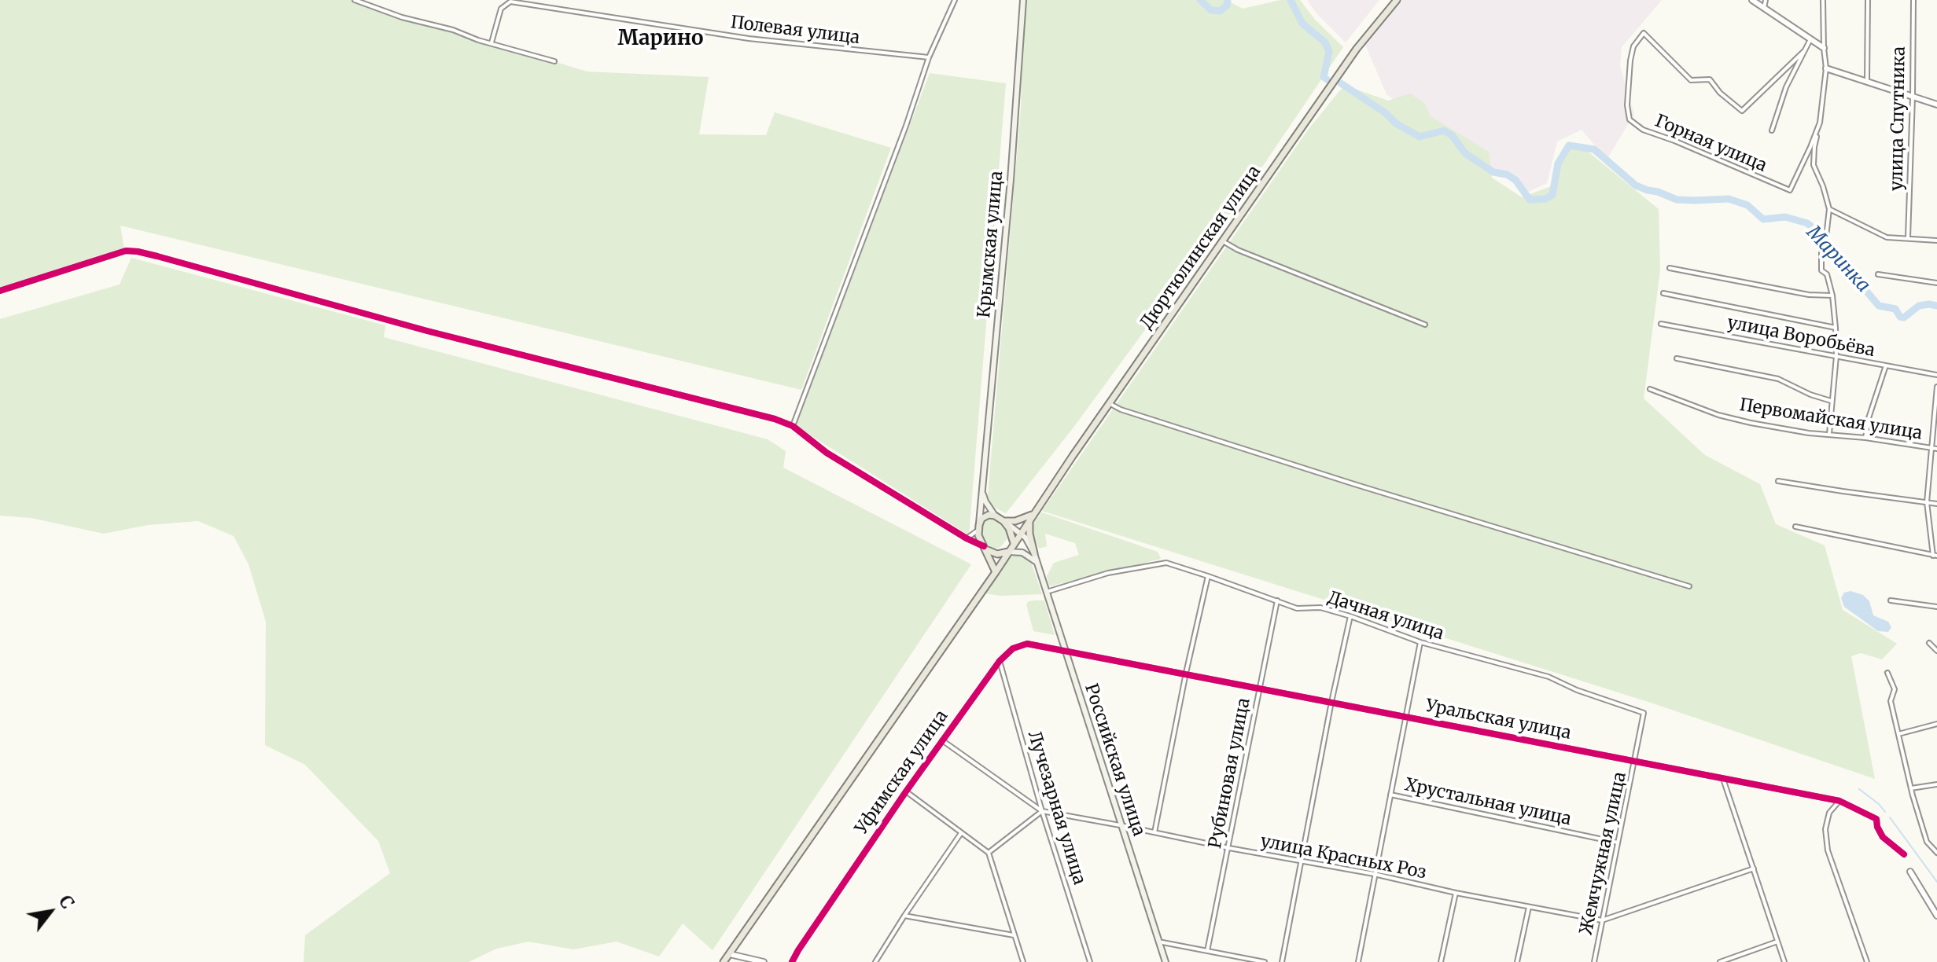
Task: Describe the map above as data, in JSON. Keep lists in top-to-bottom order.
{
  "streets": {
    "main road": ["Крымская улица", "Дюртюлинская улица", "Российская улица"],
    "street": [
      "Полевая улица",
      "улица Спутника",
      "Горная улица",
      "улица Воробьёва",
      "Первомайская улица",
      "Дачная улица",
      "Уральская улица",
      "Уфимская улица",
      "Рубиновая улица",
      "Хрустальная улица",
      "Лучезарная улица",
      "Жемчужная улица",
      "улица Красных Роз"
    ]
  },
  "crossings": [
    ["Крымская улица", "Дюртюлинская улица"],
    ["Дюртюлинская улица", "Российская улица"],
    ["Дачная улица", "Российская улица"],
    ["Дачная улица", "Рубиновая улица"],
    ["Дачная улица", "Жемчужная улица"],
    ["Уральская улица", "Российская улица"],
    ["Уральская улица", "Уфимская улица"],
    ["Уральская улица", "Рубиновая улица"],
    ["Уральская улица", "Жемчужная улица"],
    ["Российская улица", "Уфимская улица"],
    ["Российская улица", "улица Красных Роз"],
    ["Уфимская улица", "Лучезарная улица"],
    ["Уфимская улица", "улица Красных Роз"],
    ["Рубиновая улица", "улица Красных Роз"],
    ["Хрустальная улица", "Жемчужная улица"],
    ["Лучезарная улица", "улица Красных Роз"],
    ["Жемчужная улица", "улица Красных Роз"]
  ],
  "districts": ["Марино"],
  "water": ["Маринка"],
  "north": "top right"
}
